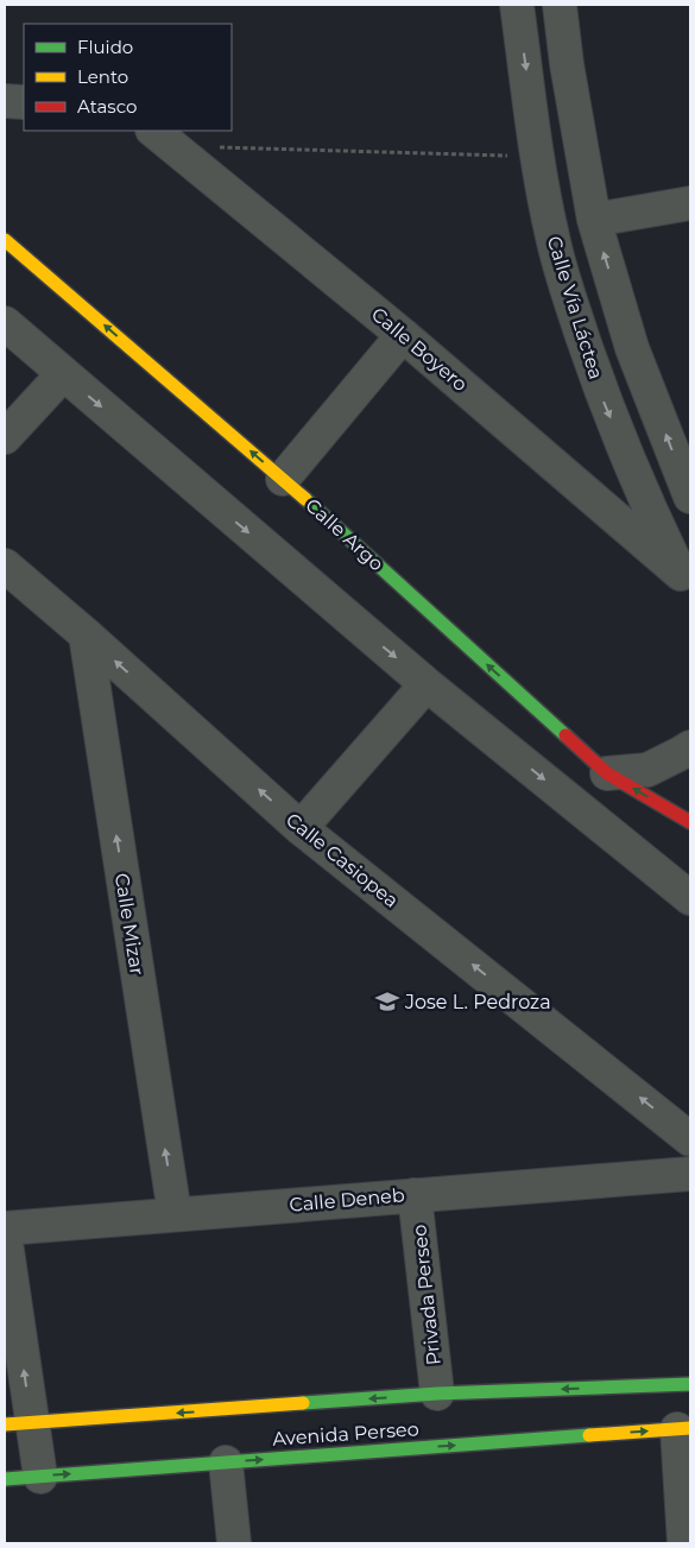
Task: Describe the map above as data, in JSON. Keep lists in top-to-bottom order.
{
  "streets": {
    "main road": ["Calle Argo", "Avenida Perseo"],
    "street": [
      "Calle Vía Láctea",
      "Calle Boyero",
      "Calle Casiopea",
      "Calle Mizar",
      "Calle Deneb",
      "Privada Perseo"
    ]
  },
  "crossings": [
    ["Calle Vía Láctea", "Calle Boyero"],
    ["Calle Casiopea", "Calle Mizar"],
    ["Calle Mizar", "Calle Deneb"],
    ["Calle Deneb", "Privada Perseo"],
    ["Privada Perseo", "Avenida Perseo"]
  ],
  "one_way": ["Calle Argo", "Calle Mizar"],
  "places": {
    "school or university": ["Jose L. Pedroza"]
  },
  "legend": ["Fluido", "Lento", "Atasco"]
}
